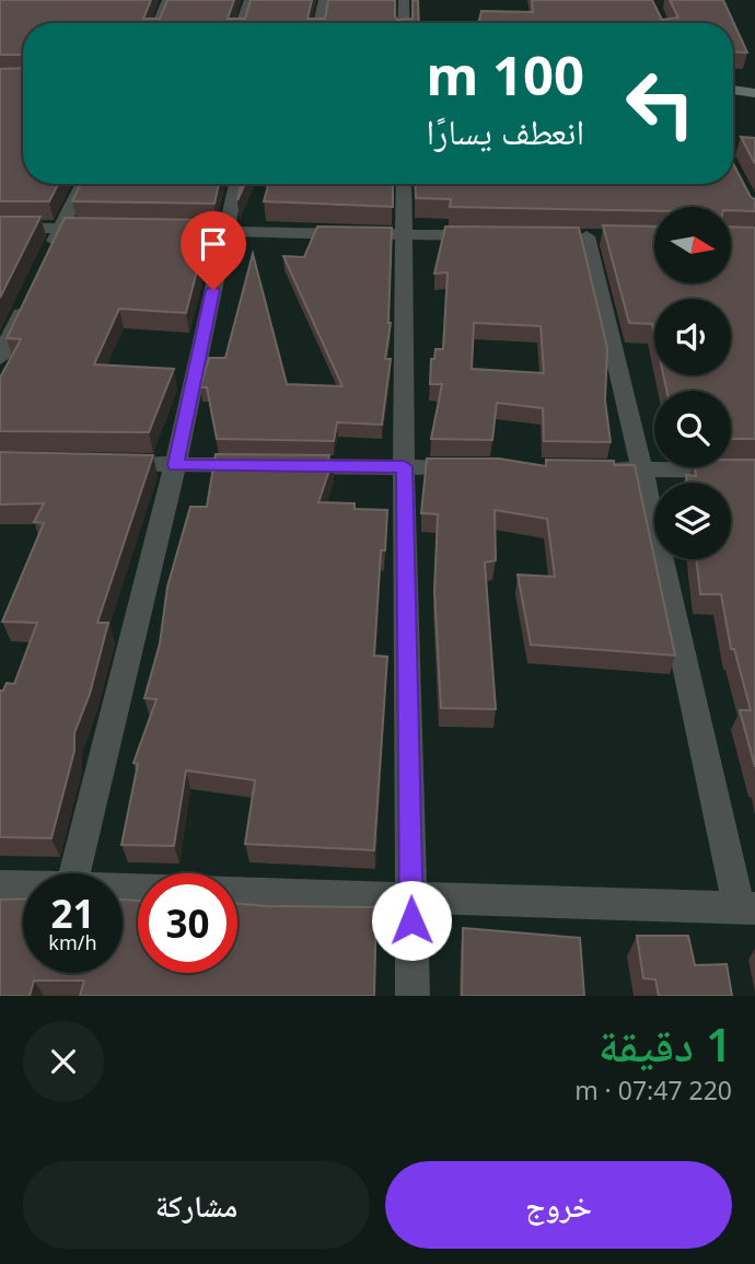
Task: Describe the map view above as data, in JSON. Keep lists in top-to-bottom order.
{
  "north": "right",
  "page": {
    "turn": ["100 m", "انعطف يسارًا"],
    "speed": "21 km/h",
    "limit": "30",
    "heading": ["1 دقيقة", "220 m · 07:47"],
    "buttons": ["خروج", "مشاركة"]
  }
}
